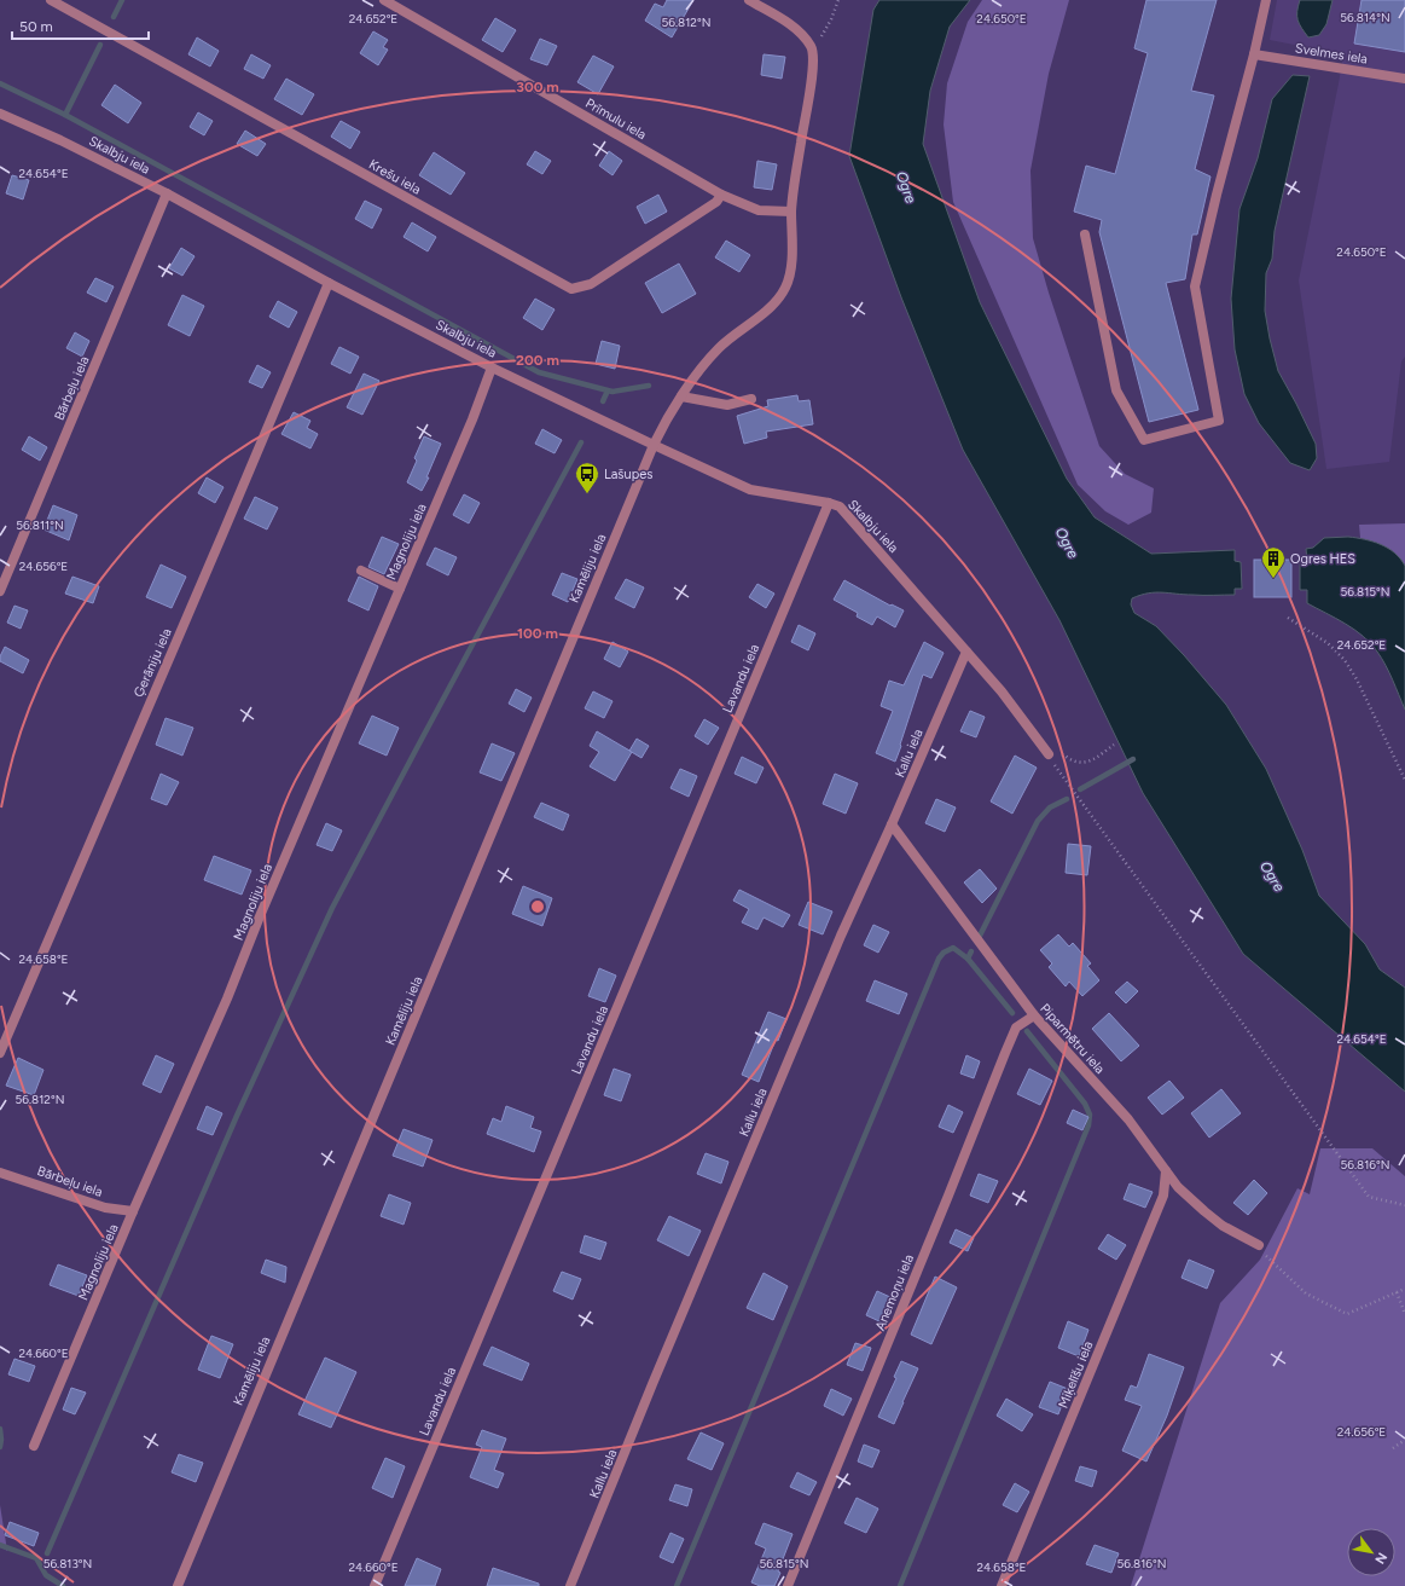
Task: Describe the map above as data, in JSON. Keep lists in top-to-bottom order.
{
  "streets": {
    "street": [
      "Svelmes iela",
      "Prīmulu iela",
      "Skalbju iela",
      "Krešu iela",
      "Bārbeļu iela",
      "Magnoliju iela",
      "Kamēliju iela",
      "Ģerāniju iela",
      "Lavandu iela",
      "Kallu iela",
      "Piparmētru iela",
      "Anemoņu iela",
      "Miķelīšu iela"
    ]
  },
  "crossings": [
    ["Prīmulu iela", "Krešu iela"],
    ["Prīmulu iela", "Kamēliju iela"],
    ["Skalbju iela", "Bārbeļu iela"],
    ["Skalbju iela", "Magnoliju iela"],
    ["Skalbju iela", "Kamēliju iela"],
    ["Skalbju iela", "Ģerāniju iela"],
    ["Skalbju iela", "Lavandu iela"],
    ["Skalbju iela", "Kallu iela"],
    ["Bārbeļu iela", "Magnoliju iela"],
    ["Kallu iela", "Piparmētru iela"],
    ["Piparmētru iela", "Anemoņu iela"],
    ["Piparmētru iela", "Miķelīšu iela"]
  ],
  "water": ["Ogre"],
  "places": {
    "bus stop": ["Lašupes"],
    "building": ["Ogres HES"]
  },
  "scale_bar": "50 m",
  "north": "bottom right",
  "coordinates": [
    "56.814°N",
    "24.652°E",
    "24.650°E",
    "56.812°N",
    "24.654°E",
    "56.811°N",
    "24.656°E",
    "56.815°N",
    "24.658°E",
    "56.816°N",
    "24.660°E",
    "56.813°N"
  ],
  "rings": ["300 m", "200 m", "100 m"]
}
